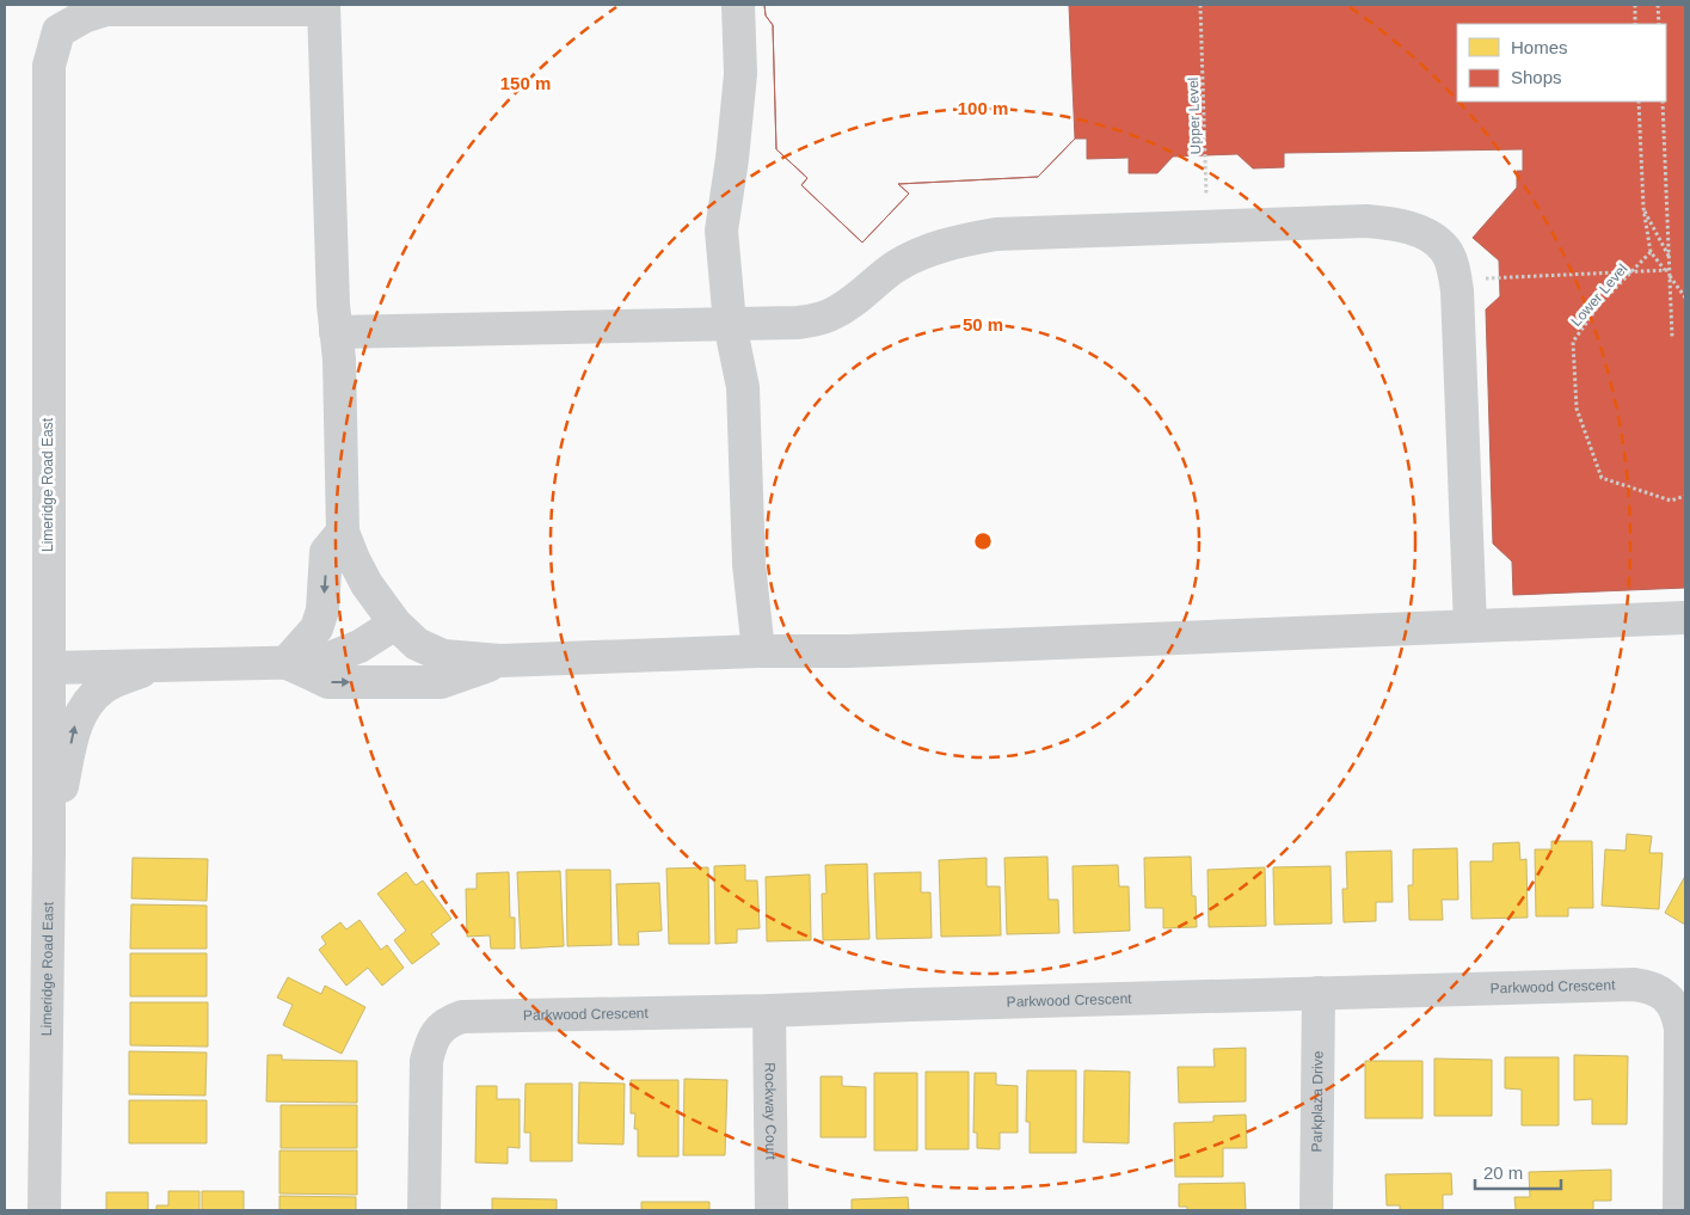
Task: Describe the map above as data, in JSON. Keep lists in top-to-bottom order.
{
  "streets": {
    "street": [
      "Limeridge Road East",
      "Parkwood Crescent",
      "Parkplaza Drive",
      "Rockway Court"
    ],
    "path": ["Upper Level", "Lower Level"]
  },
  "crossings": [
    ["Parkwood Crescent", "Parkplaza Drive"],
    ["Parkwood Crescent", "Rockway Court"]
  ],
  "legend": ["Homes", "Shops"],
  "scale_bar": "20 m",
  "rings": ["150 m", "100 m", "50 m"]
}
